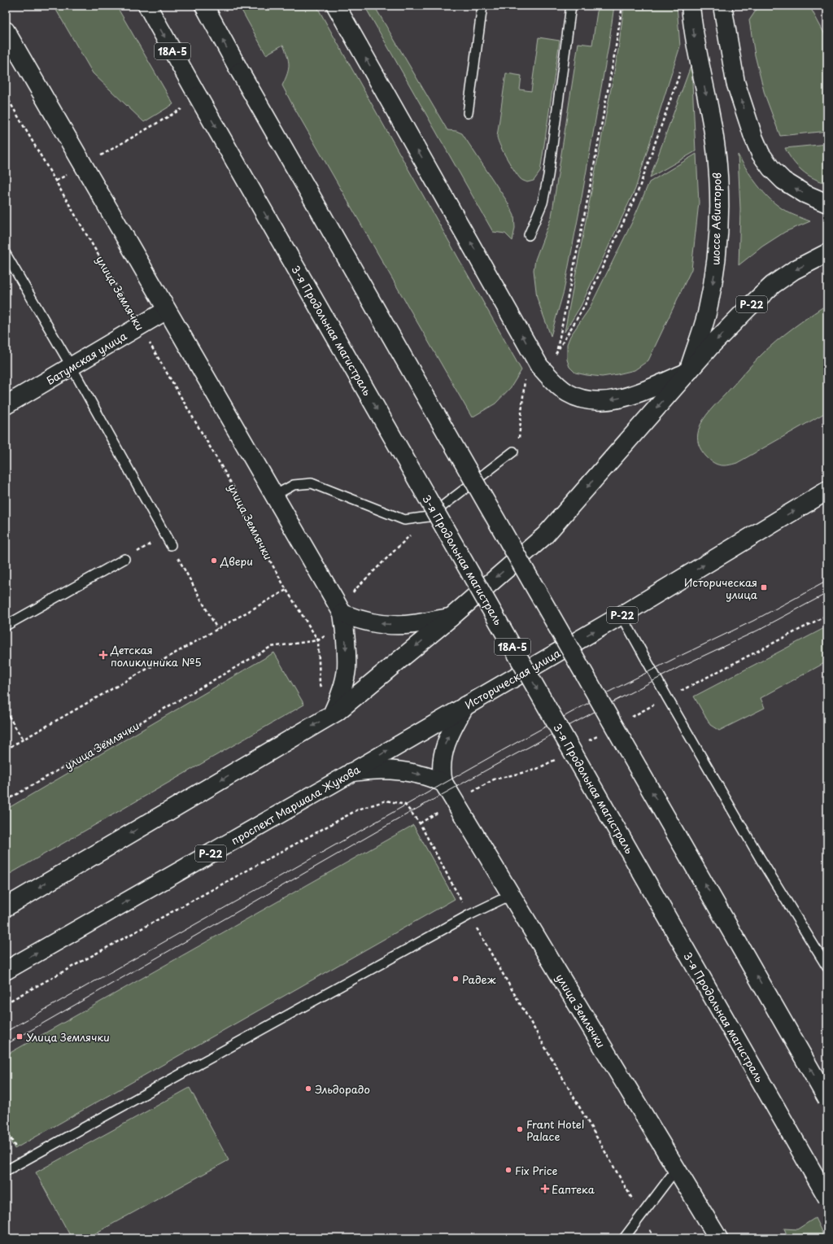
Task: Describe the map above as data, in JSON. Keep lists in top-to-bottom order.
{
  "streets": {
    "main road": [
      "18А-5",
      "шоссе Авиаторов",
      "улица Землячки",
      "Р-22",
      "3-я Продольная магистраль",
      "Батумская улица",
      "Историческая улица",
      "проспект Маршала Жукова"
    ]
  },
  "crossings": [
    ["шоссе Авиаторов", "Р-22"],
    ["улица Землячки", "Батумская улица"],
    ["Историческая улица", "проспект Маршала Жукова"]
  ],
  "one_way": ["шоссе Авиаторов"],
  "places": {
    "other": [
      "Двери",
      "Радеж",
      "Эльдорадо",
      "Frant Hotel Palace",
      "Fix Price"
    ],
    "transit": ["Историческая улица", "Улица Землячки"],
    "health": ["Детская поликлиника №5", "Еаптека"]
  }
}
